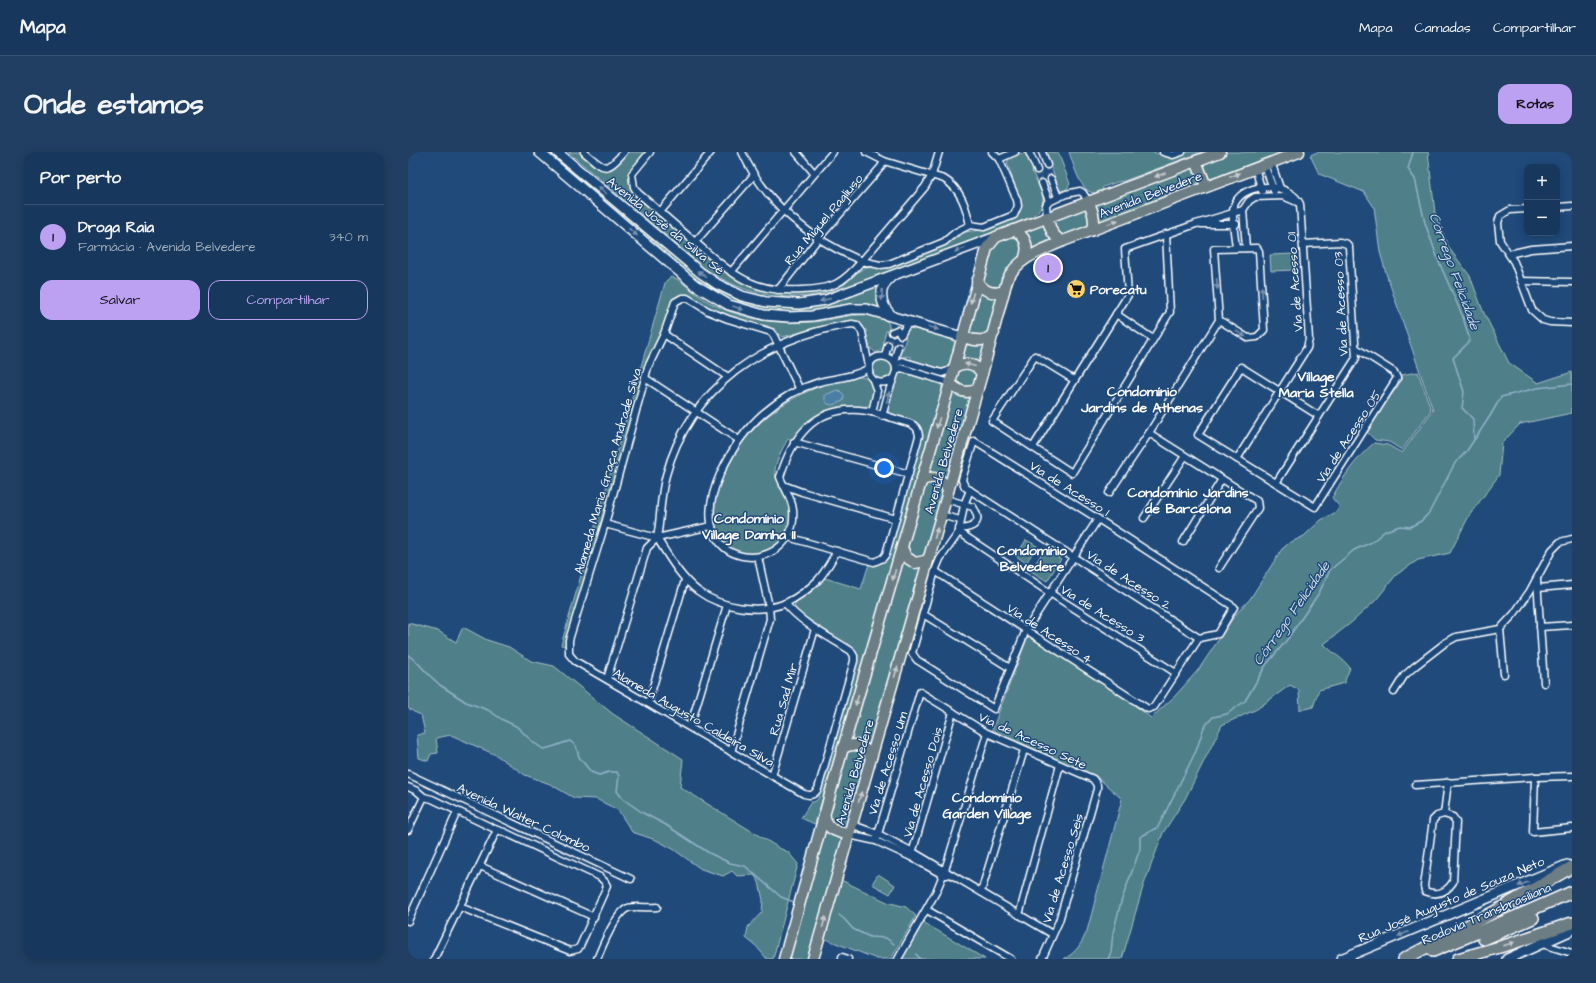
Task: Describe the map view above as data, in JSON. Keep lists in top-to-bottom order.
{
  "streets": {
    "highway": ["Rodovia Transbrasiliana"],
    "main road": ["Avenida Belvedere", "Avenida José da Silva Sé", "Rua José Augusto de Souza Neto"],
    "street": [
      "Rua Miguel Pagliuso",
      "Via de Acesso 01",
      "Via de Acesso 03",
      "Via de Acesso 05",
      "Alameda Maria Graça Andrade Silva",
      "Via de Acesso 1",
      "Via de Acesso 2",
      "Via de Acesso 3",
      "Via de Acesso 4",
      "Rua Sad Mir",
      "Alameda Augusto Caldeira Silva",
      "Via de Acesso Sete",
      "Via de Acesso Um",
      "Via de Acesso Dois",
      "Avenida Walter Colombo",
      "Via de Acesso Seis"
    ]
  },
  "crossings": [
    ["Avenida Belvedere", "Avenida José da Silva Sé"],
    ["Via de Acesso 01", "Via de Acesso 03"],
    ["Via de Acesso 03", "Via de Acesso 05"],
    ["Alameda Maria Graça Andrade Silva", "Alameda Augusto Caldeira Silva"],
    ["Via de Acesso 1", "Via de Acesso 2"],
    ["Via de Acesso 3", "Via de Acesso 4"],
    ["Rua Sad Mir", "Alameda Augusto Caldeira Silva"],
    ["Via de Acesso Sete", "Via de Acesso Um"],
    ["Via de Acesso Sete", "Via de Acesso Dois"],
    ["Via de Acesso Sete", "Via de Acesso Seis"]
  ],
  "one_way": ["Rua José Augusto de Souza Neto"],
  "districts": [
    "Village Maria Stella",
    "Condomínio Jardins de Athenas",
    "Condomínio Jardins de Barcelona",
    "Condomínio Village Damha II",
    "Condomínio Belvedere",
    "Condomínio Garden Village"
  ],
  "water": ["Córrego Felicidade"],
  "places": {
    "supermarket": ["Porecatu"]
  },
  "page": {
    "header": "Mapa",
    "nav": ["Mapa", "Camadas", "Compartilhar"],
    "buttons": [
      "Rotas",
      ["Salvar", "Compartilhar"]
    ],
    "title": "Onde estamos",
    "heading": "Por perto",
    "map_buttons": ["+", "−"],
    "list": [
      {
        "mark": "1",
        "name": "Droga Raia",
        "note": "Farmácia · Avenida Belvedere",
        "value": "340 m"
      }
    ],
    "pins": "1"
  }
}
